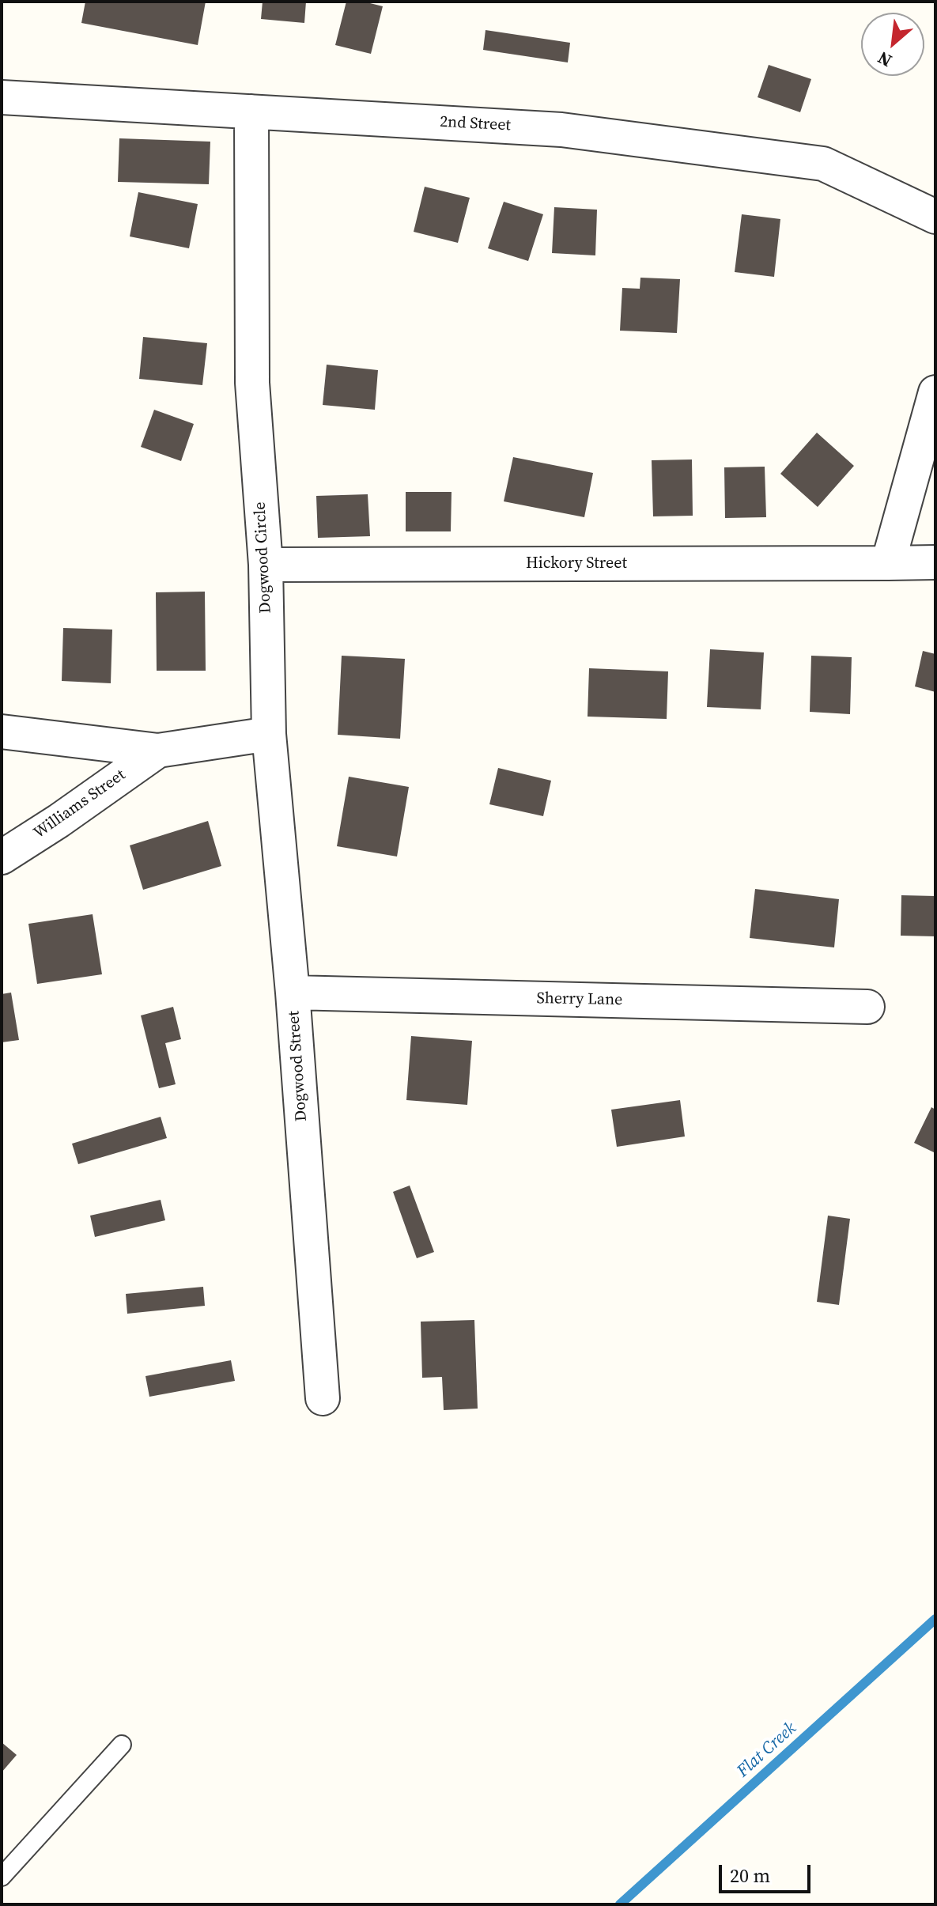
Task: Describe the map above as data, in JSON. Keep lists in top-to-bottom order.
{
  "streets": {
    "street": [
      "2nd Street",
      "Dogwood Circle",
      "Hickory Street",
      "Williams Street",
      "Sherry Lane",
      "Dogwood Street"
    ]
  },
  "crossings": [
    ["2nd Street", "Dogwood Circle"],
    ["Dogwood Circle", "Hickory Street"],
    ["Dogwood Circle", "Dogwood Street"],
    ["Sherry Lane", "Dogwood Street"]
  ],
  "water": ["Flat Creek"],
  "scale_bar": "20 m",
  "north": "bottom left"
}
